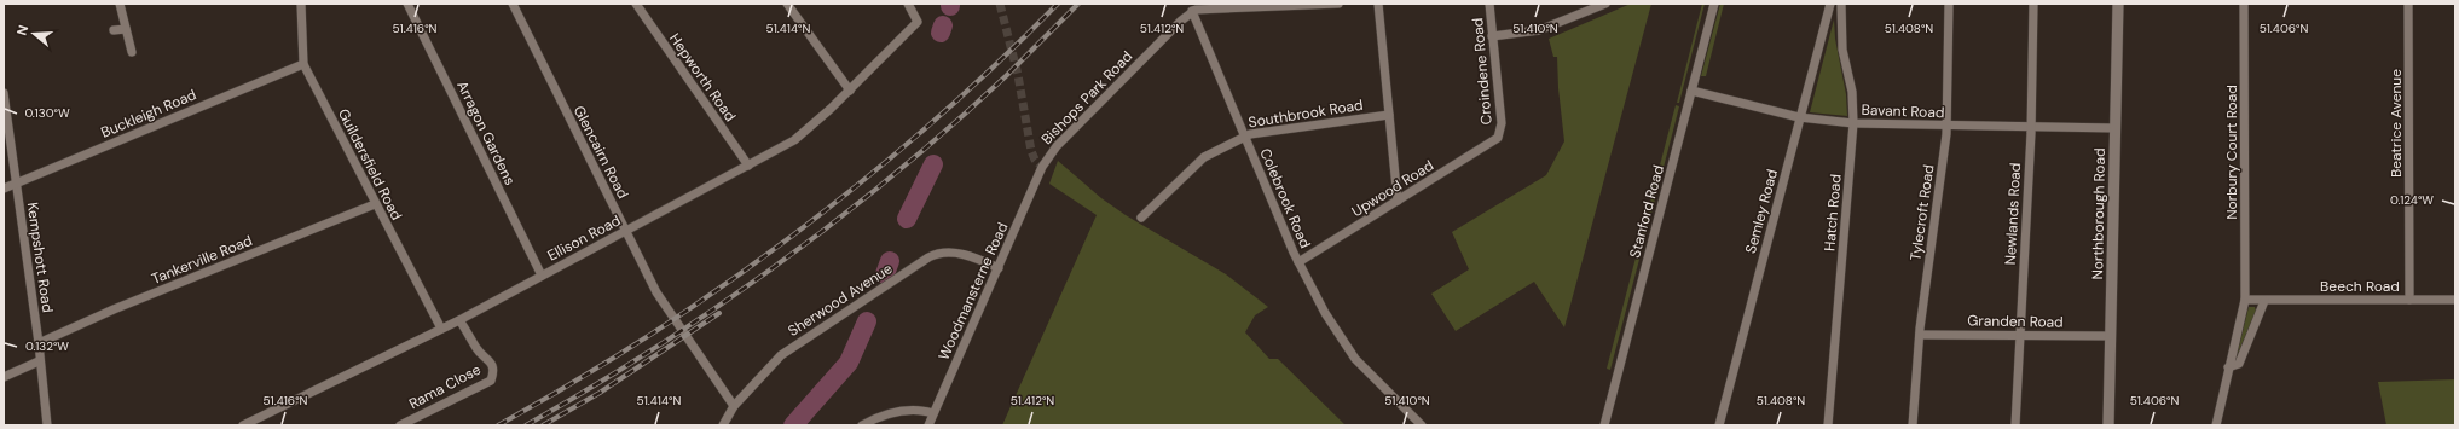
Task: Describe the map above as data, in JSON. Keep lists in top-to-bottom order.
{
  "streets": {
    "street": [
      "Croindene Road",
      "Hepworth Road",
      "Bishops Park Road",
      "Bavant Road",
      "Buckleigh Road",
      "Southbrook Road",
      "Beatrice Avenue",
      "Arragon Gardens",
      "Glencairn Road",
      "Norbury Court Road",
      "Guildersfield Road",
      "Upwood Road",
      "Colebrook Road",
      "Stanford Road",
      "Semley Road",
      "Hatch Road",
      "Tylecroft Road",
      "Newlands Road",
      "Northborough Road",
      "Ellison Road",
      "Kempshott Road",
      "Tankerville Road",
      "Beech Road",
      "Woodmansterne Road",
      "Sherwood Avenue",
      "Granden Road",
      "Rama Close"
    ]
  },
  "crossings": [
    ["Croindene Road", "Upwood Road"],
    ["Hepworth Road", "Ellison Road"],
    ["Bishops Park Road", "Colebrook Road"],
    ["Bishops Park Road", "Woodmansterne Road"],
    ["Bavant Road", "Stanford Road"],
    ["Bavant Road", "Semley Road"],
    ["Bavant Road", "Hatch Road"],
    ["Bavant Road", "Tylecroft Road"],
    ["Bavant Road", "Newlands Road"],
    ["Bavant Road", "Northborough Road"],
    ["Buckleigh Road", "Guildersfield Road"],
    ["Buckleigh Road", "Kempshott Road"],
    ["Southbrook Road", "Colebrook Road"],
    ["Beatrice Avenue", "Beech Road"],
    ["Arragon Gardens", "Ellison Road"],
    ["Glencairn Road", "Ellison Road"],
    ["Glencairn Road", "Sherwood Avenue"],
    ["Norbury Court Road", "Beech Road"],
    ["Guildersfield Road", "Ellison Road"],
    ["Guildersfield Road", "Tankerville Road"],
    ["Upwood Road", "Colebrook Road"],
    ["Tylecroft Road", "Granden Road"],
    ["Newlands Road", "Granden Road"],
    ["Northborough Road", "Granden Road"],
    ["Ellison Road", "Rama Close"],
    ["Kempshott Road", "Tankerville Road"],
    ["Woodmansterne Road", "Sherwood Avenue"]
  ],
  "north": "left",
  "coordinates": [
    "51.416°N",
    "51.414°N",
    "51.412°N",
    "51.410°N",
    "51.408°N",
    "51.406°N",
    "0.130°W",
    "0.124°W",
    "0.132°W"
  ]
}
